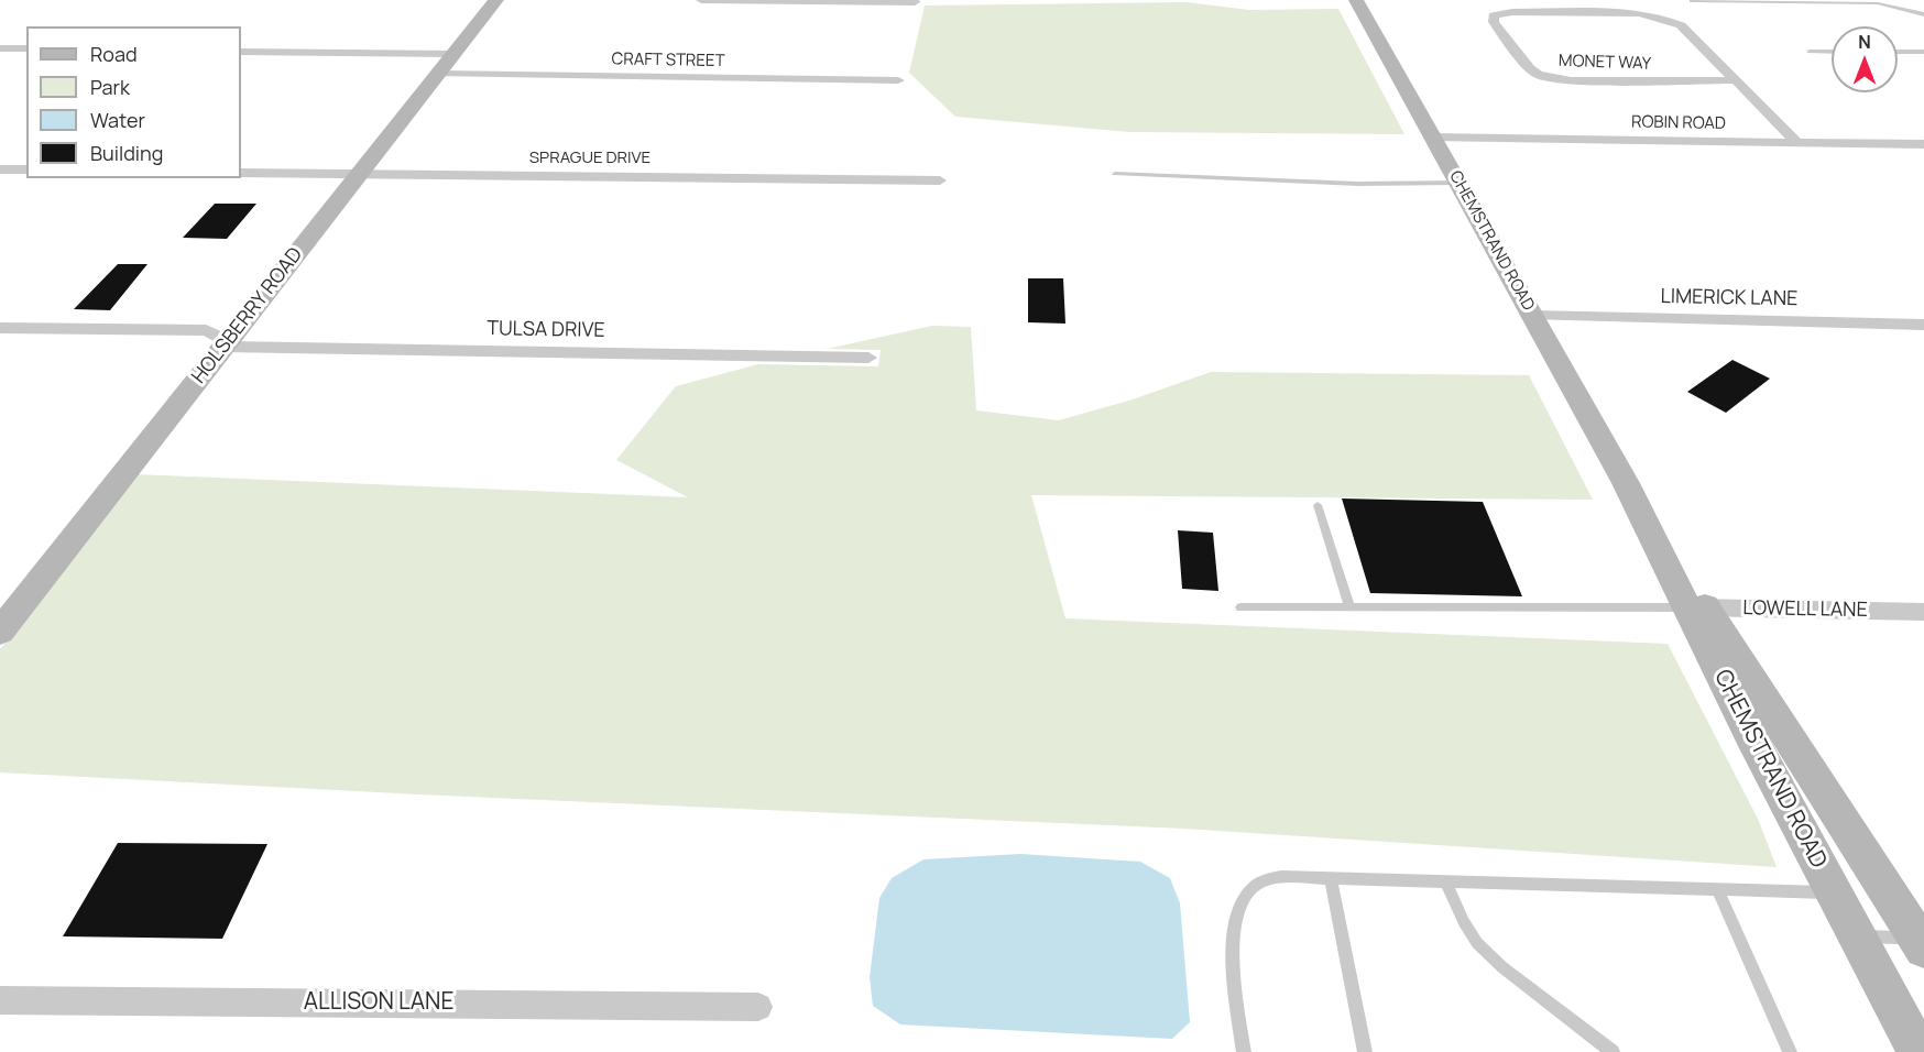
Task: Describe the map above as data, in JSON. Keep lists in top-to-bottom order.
{
  "streets": {
    "street": [
      "CRAFT STREET",
      "MONET WAY",
      "ROBIN ROAD",
      "SPRAGUE DRIVE",
      "CHEMSTRAND ROAD",
      "LIMERICK LANE",
      "HOLSBERRY ROAD",
      "TULSA DRIVE",
      "LOWELL LANE",
      "ALLISON LANE"
    ]
  },
  "crossings": [
    ["CRAFT STREET", "HOLSBERRY ROAD"],
    ["MONET WAY", "ROBIN ROAD"],
    ["ROBIN ROAD", "CHEMSTRAND ROAD"],
    ["SPRAGUE DRIVE", "HOLSBERRY ROAD"],
    ["CHEMSTRAND ROAD", "LIMERICK LANE"],
    ["CHEMSTRAND ROAD", "LOWELL LANE"],
    ["HOLSBERRY ROAD", "TULSA DRIVE"]
  ],
  "legend": [
    "Road",
    "Park",
    "Water",
    "Building"
  ],
  "north": "top"
}
